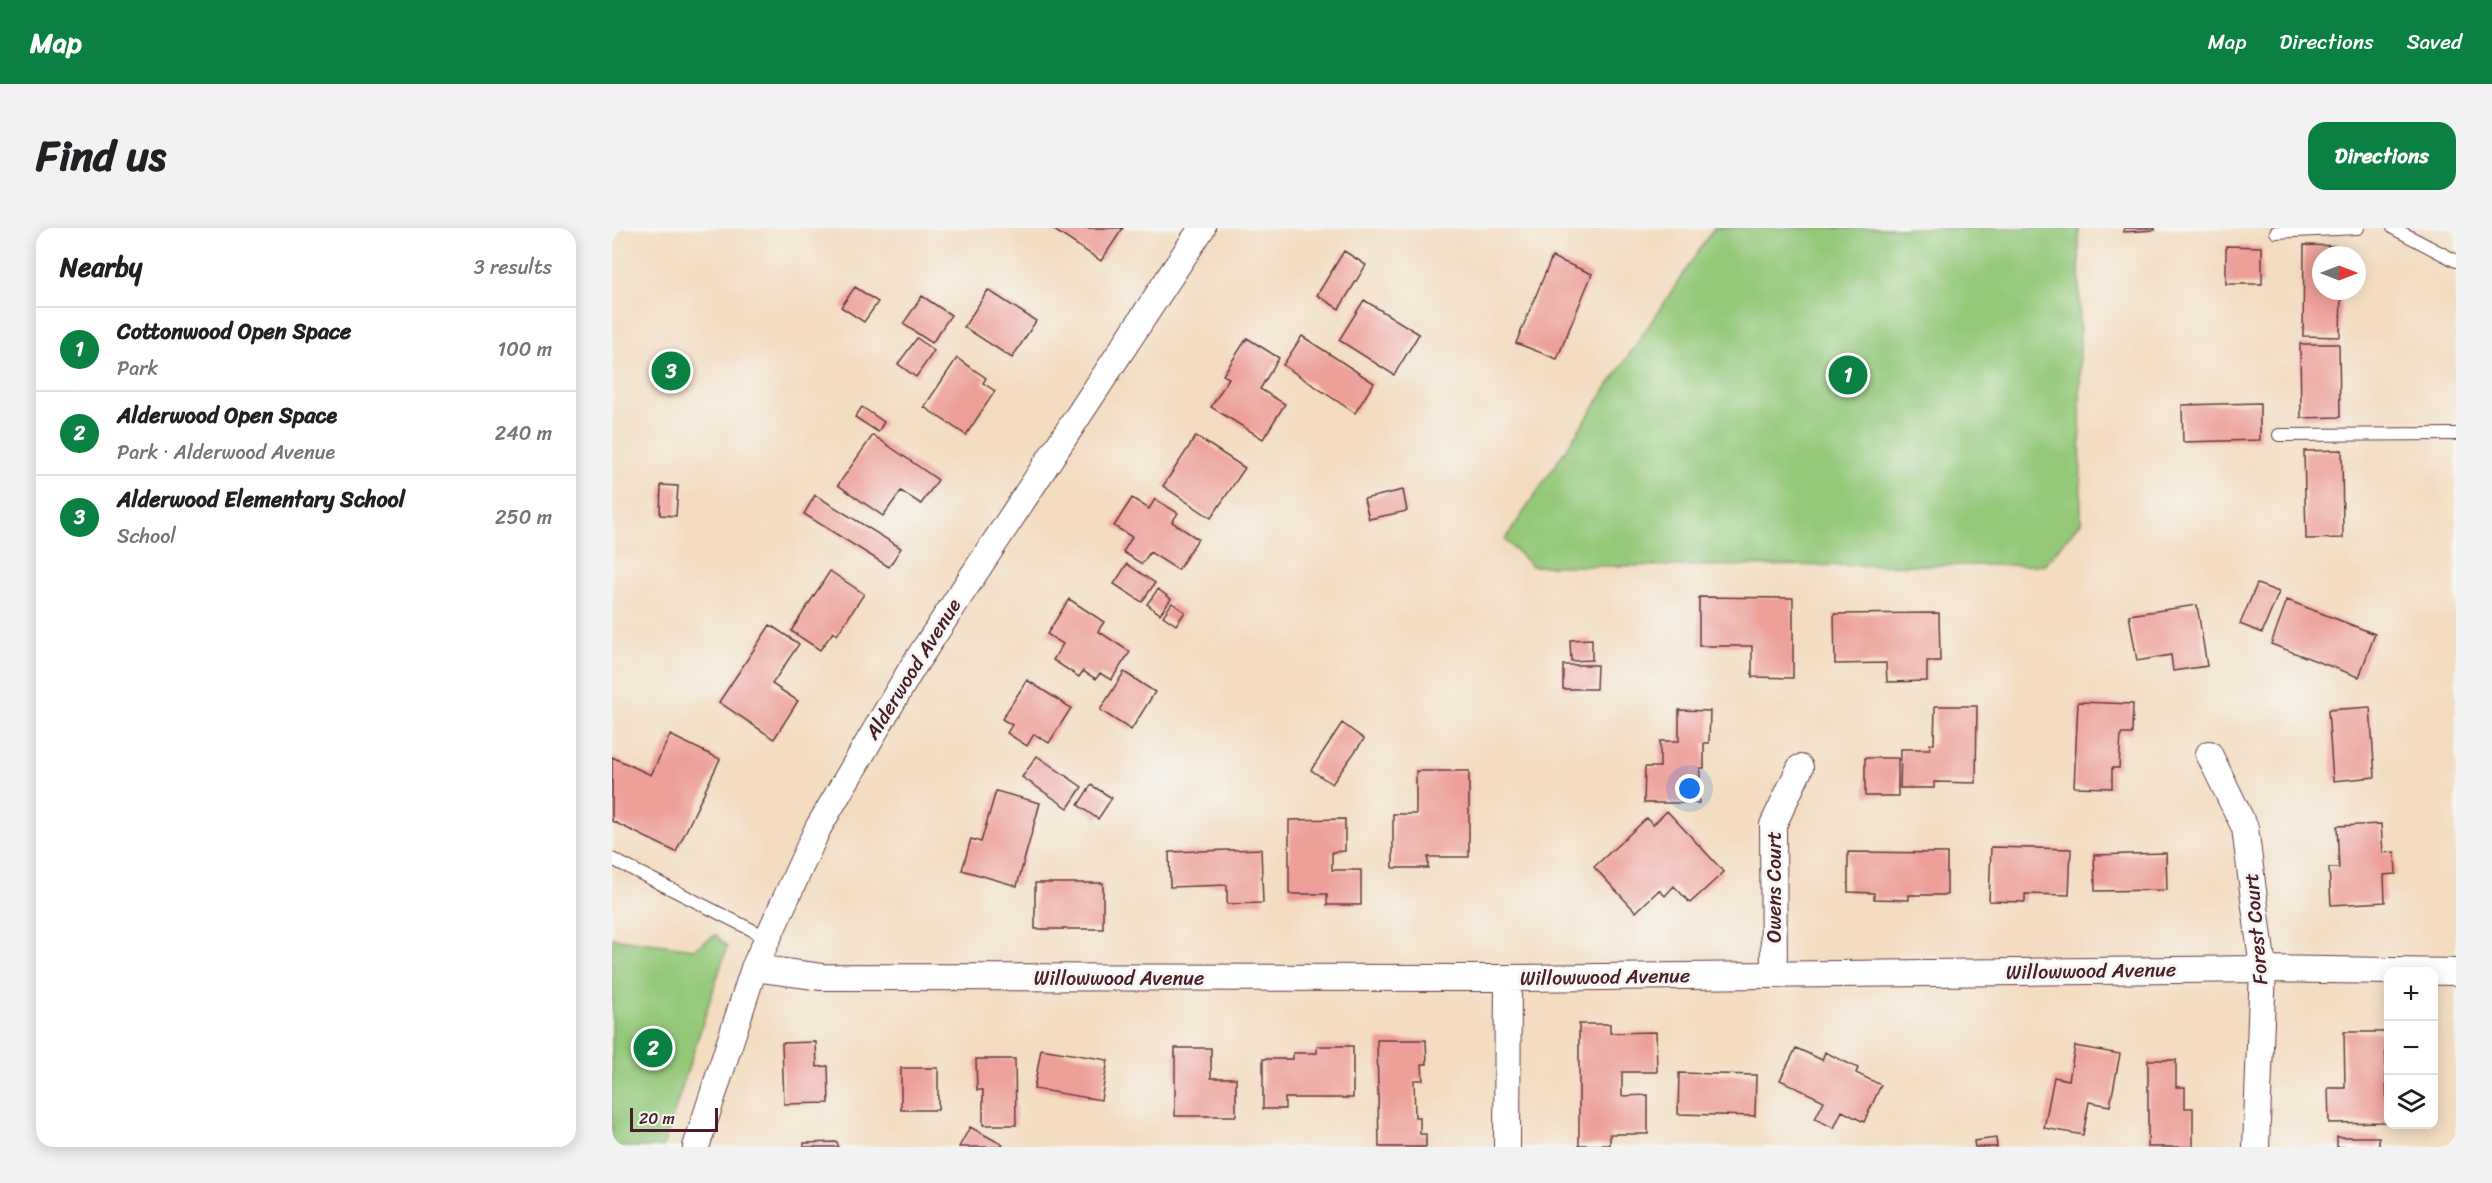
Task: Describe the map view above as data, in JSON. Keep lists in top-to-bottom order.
{
  "streets": {
    "street": [
      "Alderwood Avenue",
      "Owens Court",
      "Forest Court",
      "Willowwood Avenue"
    ]
  },
  "crossings": [
    ["Alderwood Avenue", "Willowwood Avenue"],
    ["Owens Court", "Willowwood Avenue"],
    ["Forest Court", "Willowwood Avenue"]
  ],
  "scale_bar": "20 m",
  "north": "right",
  "page": {
    "header": "Map",
    "nav": ["Map", "Directions", "Saved"],
    "title": "Find us",
    "buttons": "Directions",
    "heading": ["Nearby", "3 results"],
    "list": [
      {
        "mark": "1",
        "name": "Cottonwood Open Space",
        "note": "Park",
        "value": "100 m"
      },
      {
        "mark": "2",
        "name": "Alderwood Open Space",
        "note": "Park · Alderwood Avenue",
        "value": "240 m"
      },
      {
        "mark": "3",
        "name": "Alderwood Elementary School",
        "note": "School",
        "value": "250 m"
      }
    ],
    "pins": ["3", "1", "2"],
    "map_buttons": ["+", "−"],
    "scale": "20 m"
  }
}
